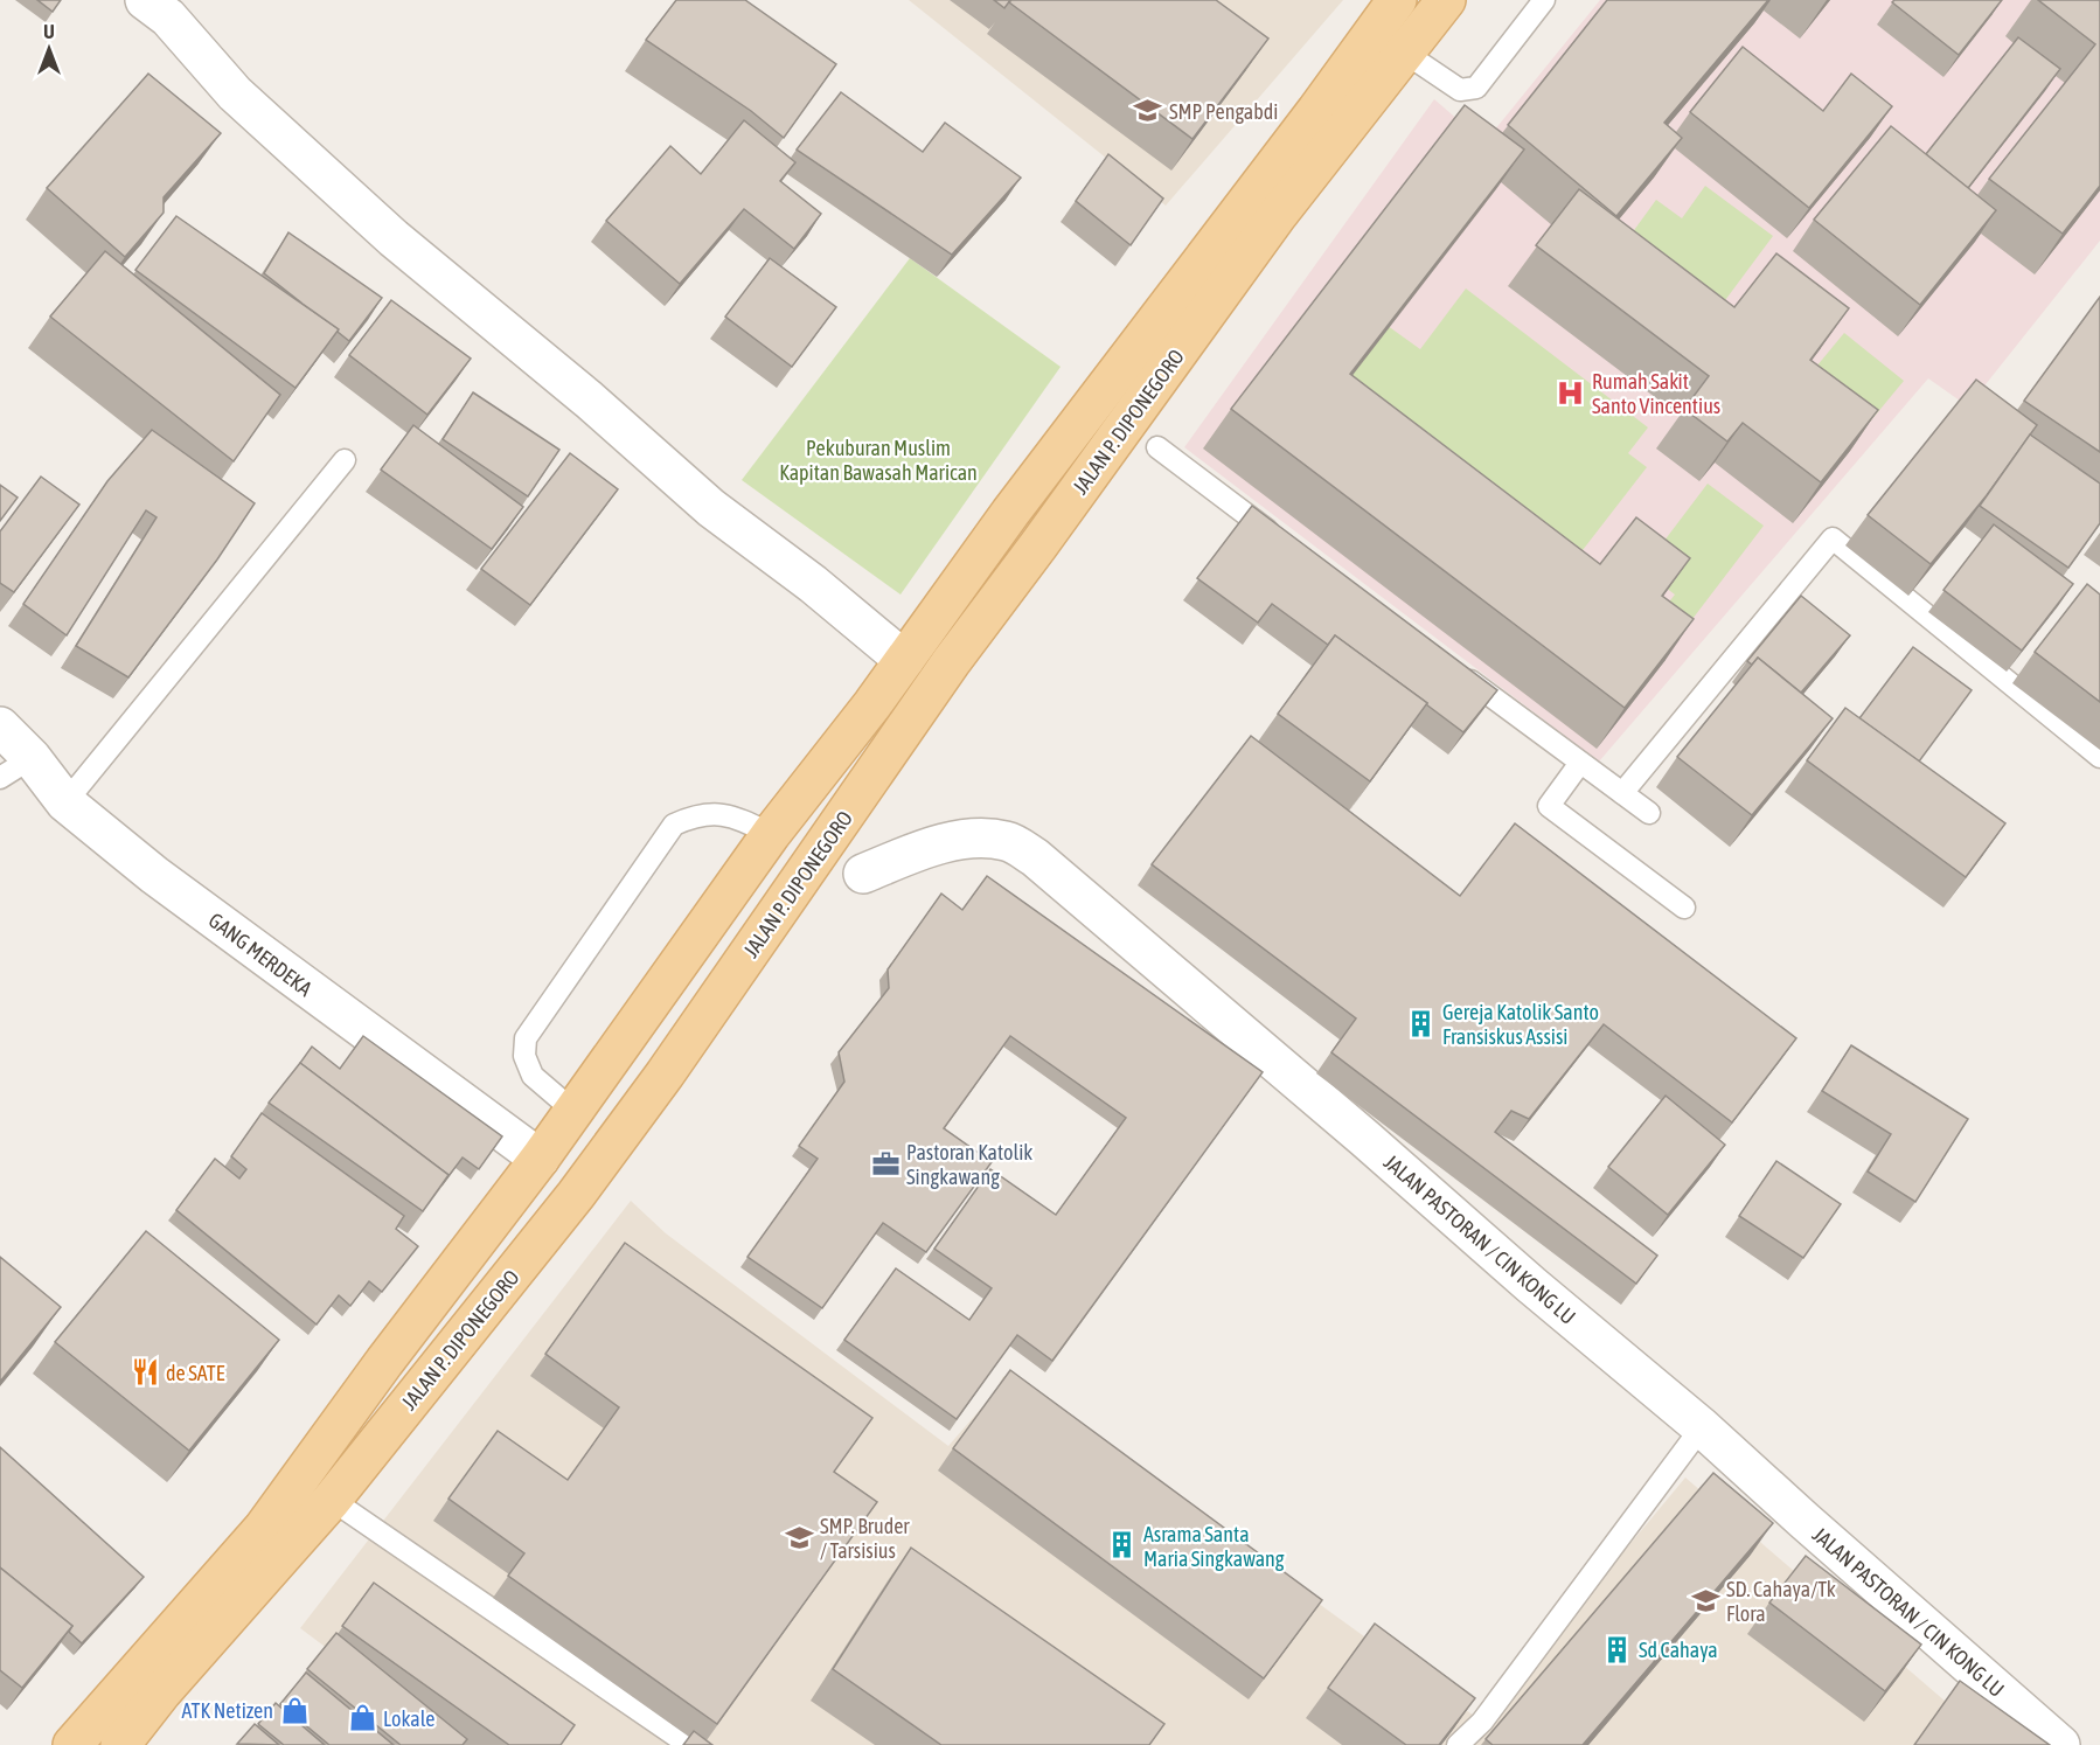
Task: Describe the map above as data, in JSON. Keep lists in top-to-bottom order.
{
  "streets": {
    "main road": ["JALAN P. DIPONEGORO"],
    "street": ["GANG MERDEKA", "JALAN PASTORAN / CIN KONG LU"]
  },
  "crossings": [
    ["JALAN P. DIPONEGORO", "GANG MERDEKA"]
  ],
  "parks": ["Pekuburan Muslim Kapitan Bawasah Marican"],
  "places": {
    "school or university": ["SMP Pengabdi", "SMP. Bruder / Tarsisius", "SD. Cahaya/Tk Flora"],
    "hospital": ["Rumah Sakit Santo Vincentius"],
    "building": ["Gereja Katolik Santo Fransiskus Assisi", "Asrama Santa Maria Singkawang", "Sd Cahaya"],
    "office": ["Pastoran Katolik Singkawang"],
    "restaurant": ["de SATE"],
    "shop": ["ATK Netizen", "Lokale"]
  },
  "north": "top"
}
